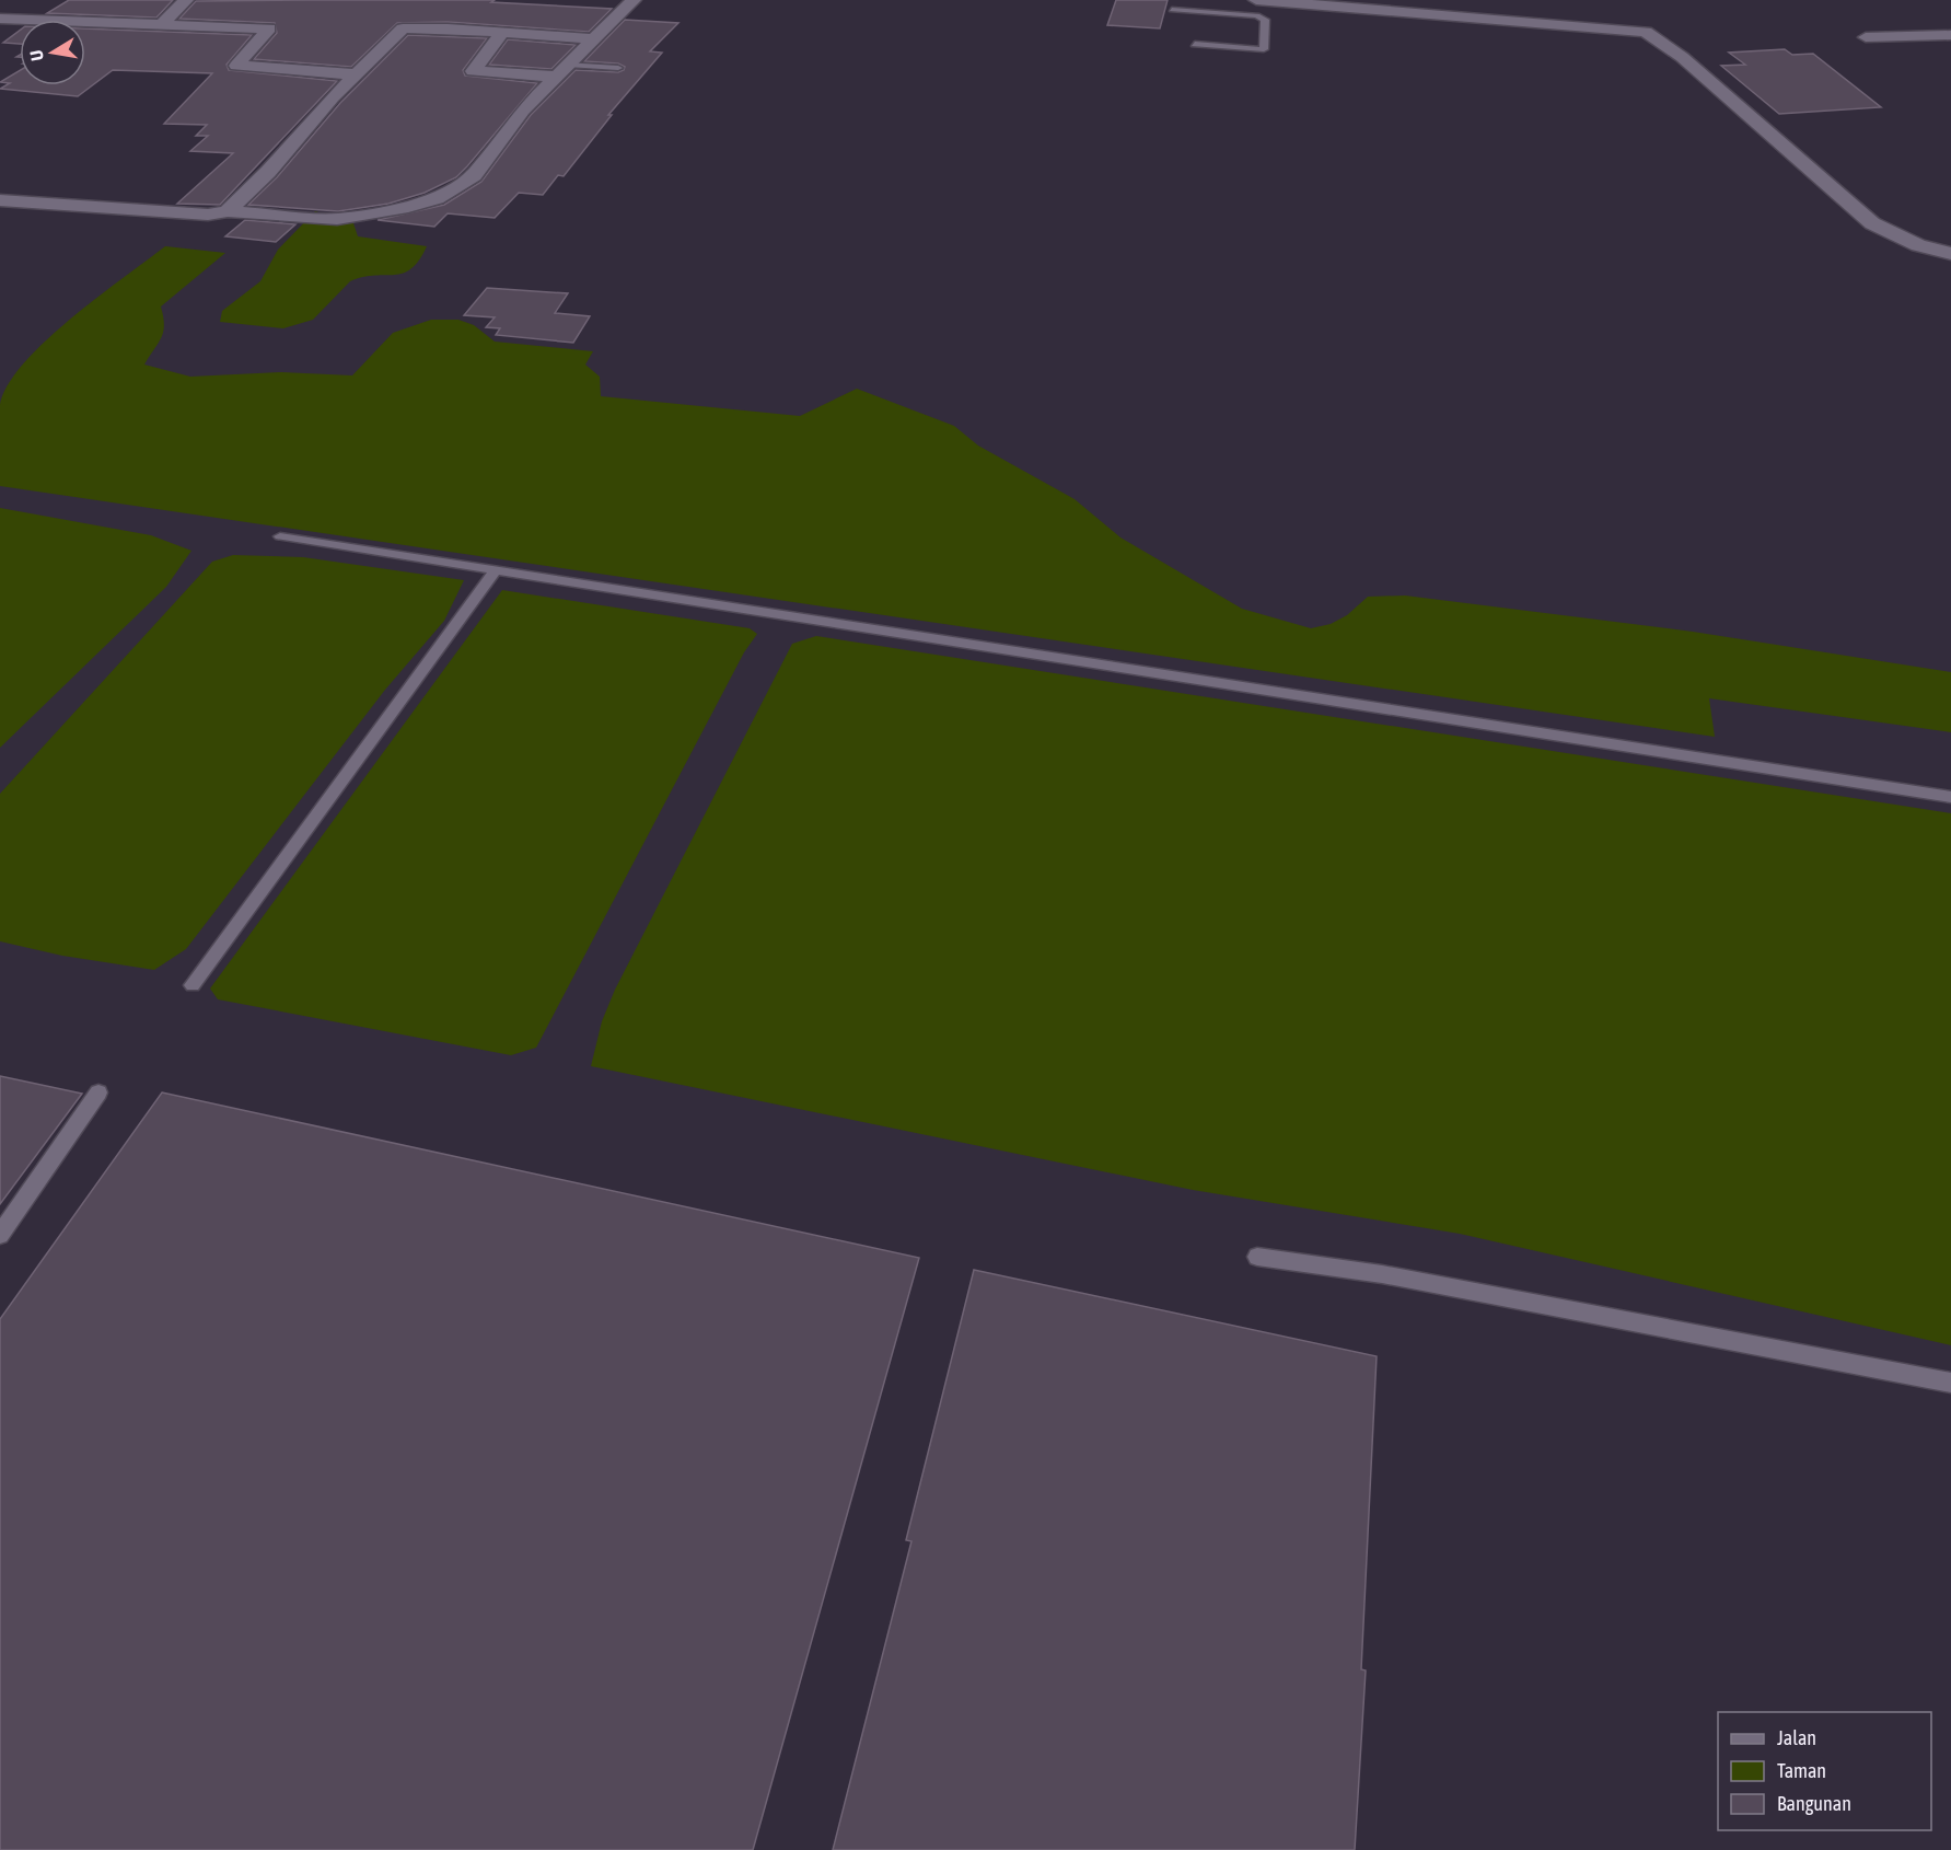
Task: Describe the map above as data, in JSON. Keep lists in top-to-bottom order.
{
  "legend": ["Jalan", "Taman", "Bangunan"],
  "north": "left"
}
